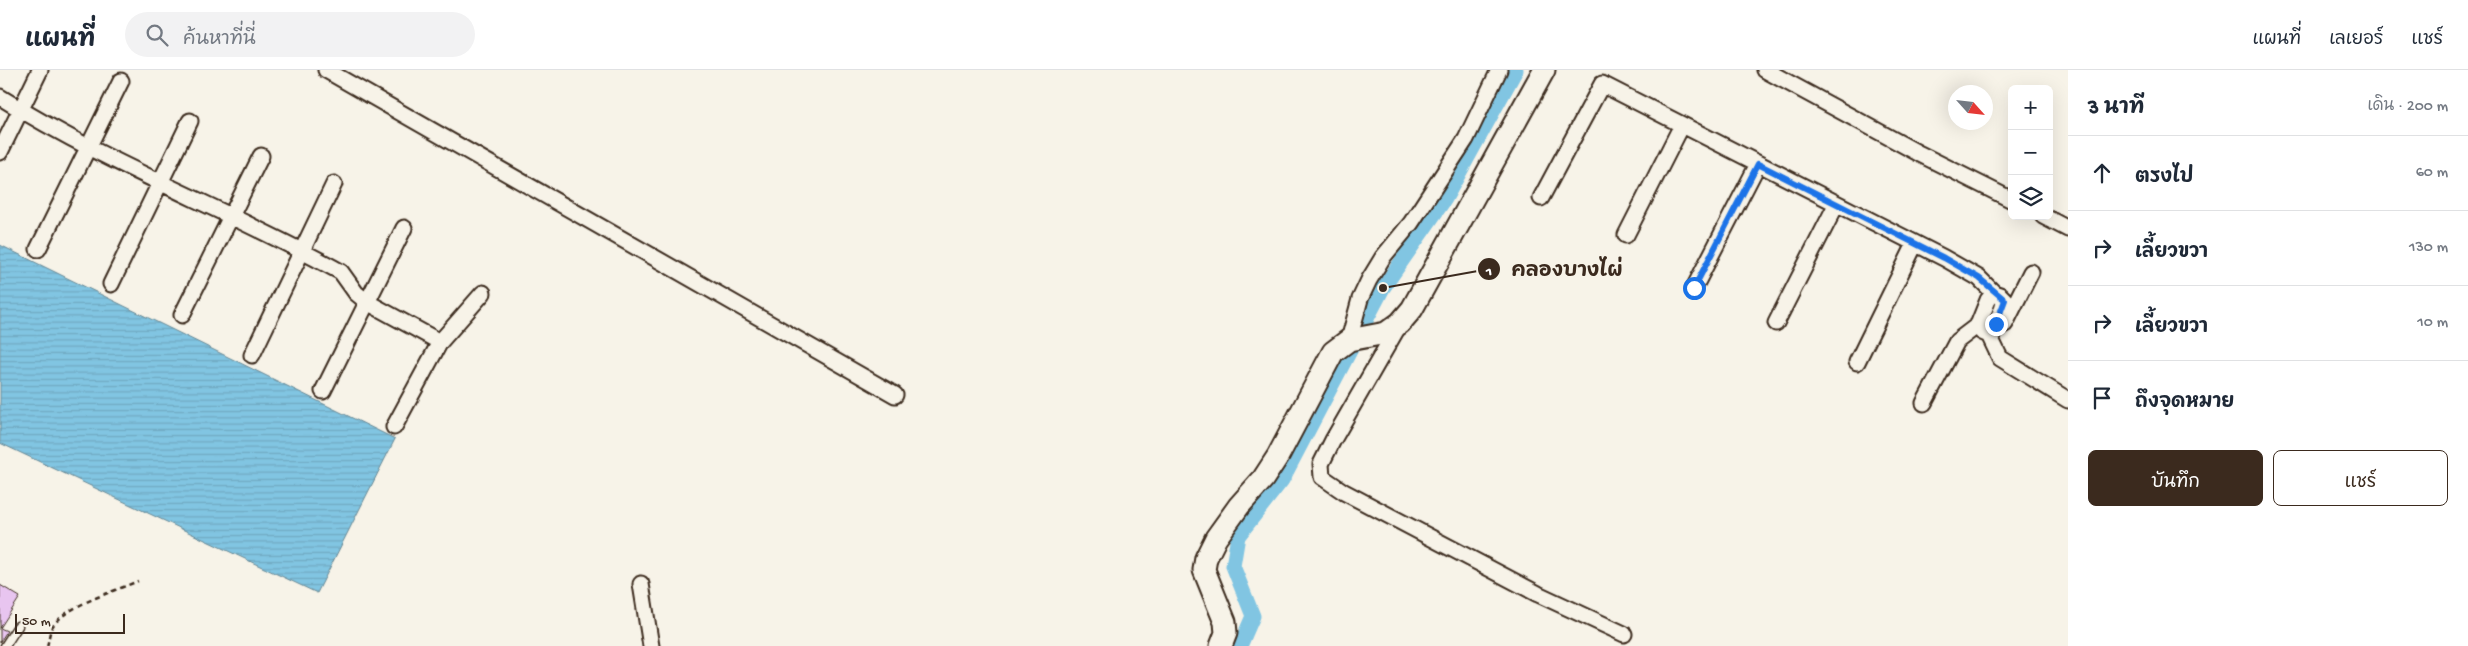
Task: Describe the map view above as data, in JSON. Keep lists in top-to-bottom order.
{
  "places": ["คลองบางไผ่"],
  "scale_bar": "50 m",
  "north": "bottom right",
  "page": {
    "header": "แผนที่",
    "search": "ค้นหาที่นี่",
    "nav": ["แผนที่", "เลเยอร์", "แชร์"],
    "heading": ["3 นาที", "เดิน · 200 m"],
    "map_buttons": ["+", "−"],
    "list": [
      ["ตรงไป", "60 m"],
      ["เลี้ยวขวา", "130 m"],
      ["เลี้ยวขวา", "10 m"],
      "ถึงจุดหมาย"
    ],
    "buttons": ["บันทึก", "แชร์"],
    "scale": "50 m"
  }
}
